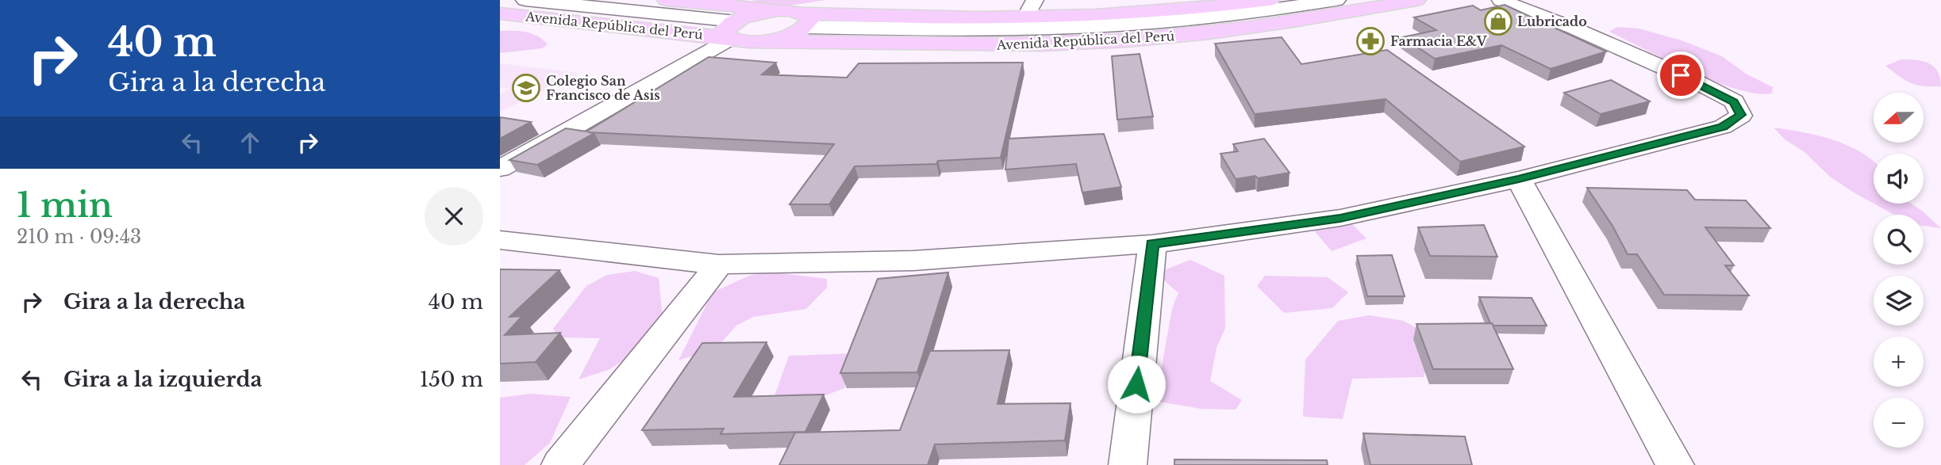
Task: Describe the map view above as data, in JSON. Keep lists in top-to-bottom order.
{
  "streets": {
    "highway": ["Avenida República del Perú"]
  },
  "places": {
    "shop": ["Lubricado"],
    "pharmacy": ["Farmacia E&V"],
    "school or university": ["Colegio San Francisco de Asis"]
  },
  "north": "left",
  "page": {
    "turn": ["40 m", "Gira a la derecha"],
    "map_buttons": ["+", "−"],
    "heading": ["1 min", "210 m · 09:43"],
    "list": [
      {
        "name": "Gira a la derecha",
        "value": "40 m"
      },
      {
        "name": "Gira a la izquierda",
        "value": "150 m"
      }
    ]
  }
}
